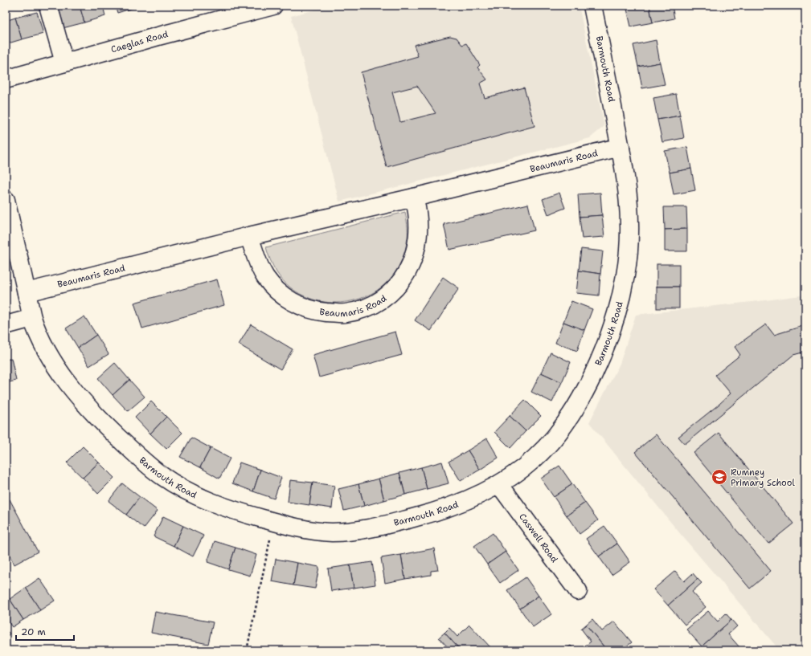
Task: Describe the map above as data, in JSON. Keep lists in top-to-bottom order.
{
  "streets": {
    "street": [
      "Caeglas Road",
      "Barmouth Road",
      "Beaumaris Road",
      "Caswell Road"
    ]
  },
  "crossings": [
    ["Barmouth Road", "Beaumaris Road"],
    ["Barmouth Road", "Caswell Road"]
  ],
  "places": {
    "school or university": ["Rumney Primary School"]
  },
  "scale_bar": "20 m"
}
